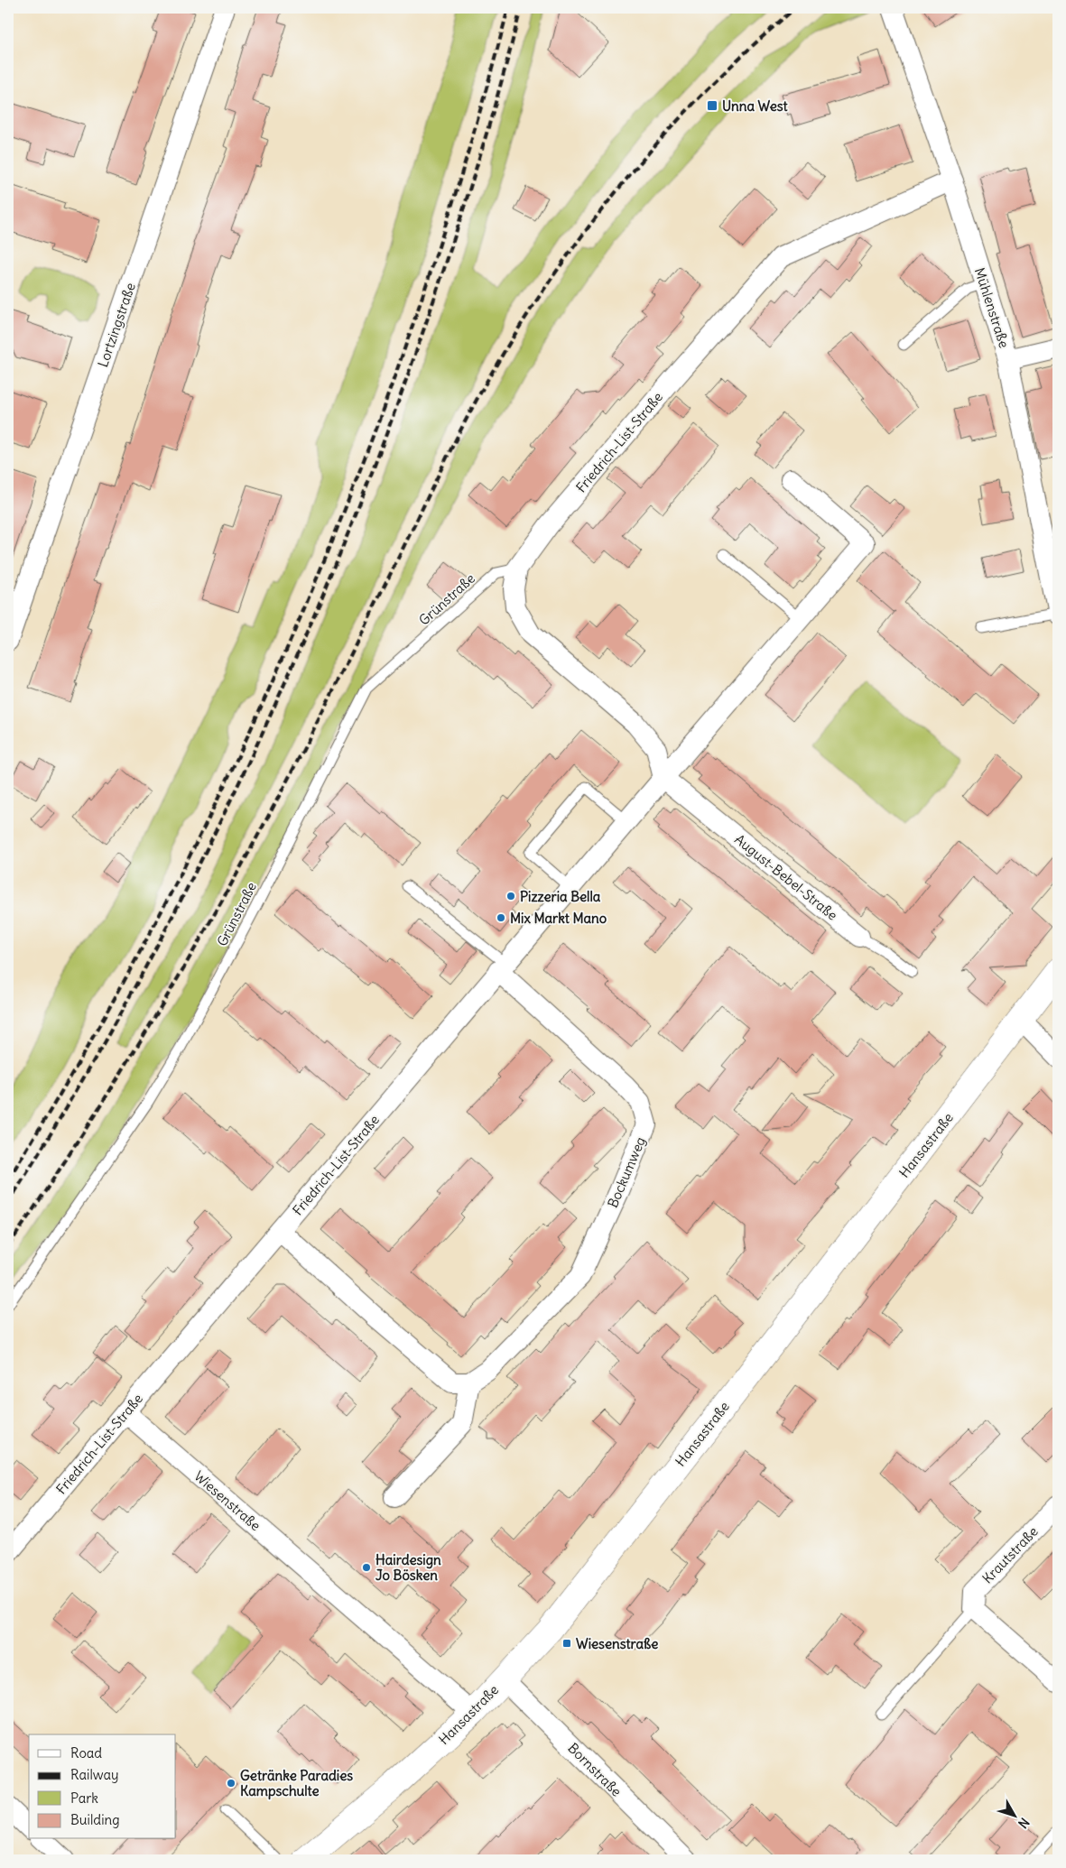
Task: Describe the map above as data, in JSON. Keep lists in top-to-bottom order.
{
  "streets": {
    "main road": ["Hansastraße"],
    "street": [
      "Mühlenstraße",
      "Lortzingstraße",
      "Friedrich-List-Straße",
      "August-Bebel-Straße",
      "Bockumweg",
      "Wiesenstraße",
      "Krautstraße",
      "Bornstraße"
    ],
    "lane": ["Grünstraße"]
  },
  "crossings": [
    ["Mühlenstraße", "Friedrich-List-Straße"],
    ["Friedrich-List-Straße", "Grünstraße"],
    ["Friedrich-List-Straße", "August-Bebel-Straße"],
    ["Friedrich-List-Straße", "Bockumweg"],
    ["Friedrich-List-Straße", "Wiesenstraße"],
    ["Hansastraße", "Wiesenstraße"],
    ["Hansastraße", "Bornstraße"]
  ],
  "places": {
    "transit": ["Unna West", "Wiesenstraße"],
    "other": [
      "Pizzeria Bella",
      "Mix Markt Mano",
      "Hairdesign Jo Bösken",
      "Getränke Paradies Kampschulte"
    ]
  },
  "legend": [
    "Road",
    "Railway",
    "Park",
    "Building"
  ],
  "north": "bottom right"
}
